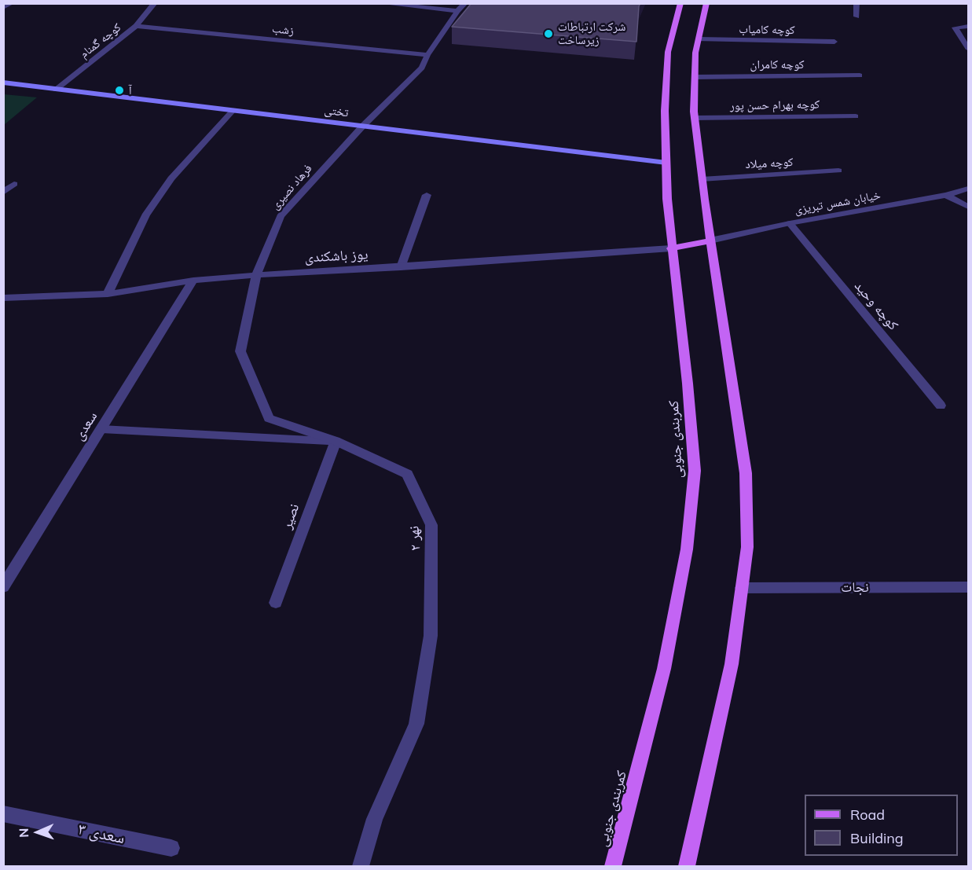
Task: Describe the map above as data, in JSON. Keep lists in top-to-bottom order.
{
  "streets": {
    "main road": ["تختی", "کمربندی جنوبی"],
    "street": [
      "زشب",
      "کوچه کامیاب",
      "کوچه گمنام",
      "کوچه کامران",
      "کوچه بهرام حسن پور",
      "کوچه میلاد",
      "فرهاد نصیری",
      "خیابان شمس تبریزی",
      "یوز باشکندی",
      "کوچه وحید",
      "سعدی",
      "نصیر",
      "نهر ۲",
      "نجات",
      "سعدی ۳"
    ]
  },
  "crossings": [
    ["زشب", "کوچه گمنام"],
    ["زشب", "فرهاد نصیری"],
    ["کوچه گمنام", "تختی"],
    ["تختی", "فرهاد نصیری"],
    ["تختی", "کمربندی جنوبی"],
    ["فرهاد نصیری", "یوز باشکندی"],
    ["فرهاد نصیری", "نهر ۲"],
    ["خیابان شمس تبریزی", "کوچه وحید"],
    ["یوز باشکندی", "سعدی"],
    ["یوز باشکندی", "کمربندی جنوبی"],
    ["یوز باشکندی", "نهر ۲"],
    ["نصیر", "نهر ۲"]
  ],
  "places": ["شرکت ارتباطات زیرساخت", "آ"],
  "legend": ["Road", "Building"],
  "north": "left"
}
